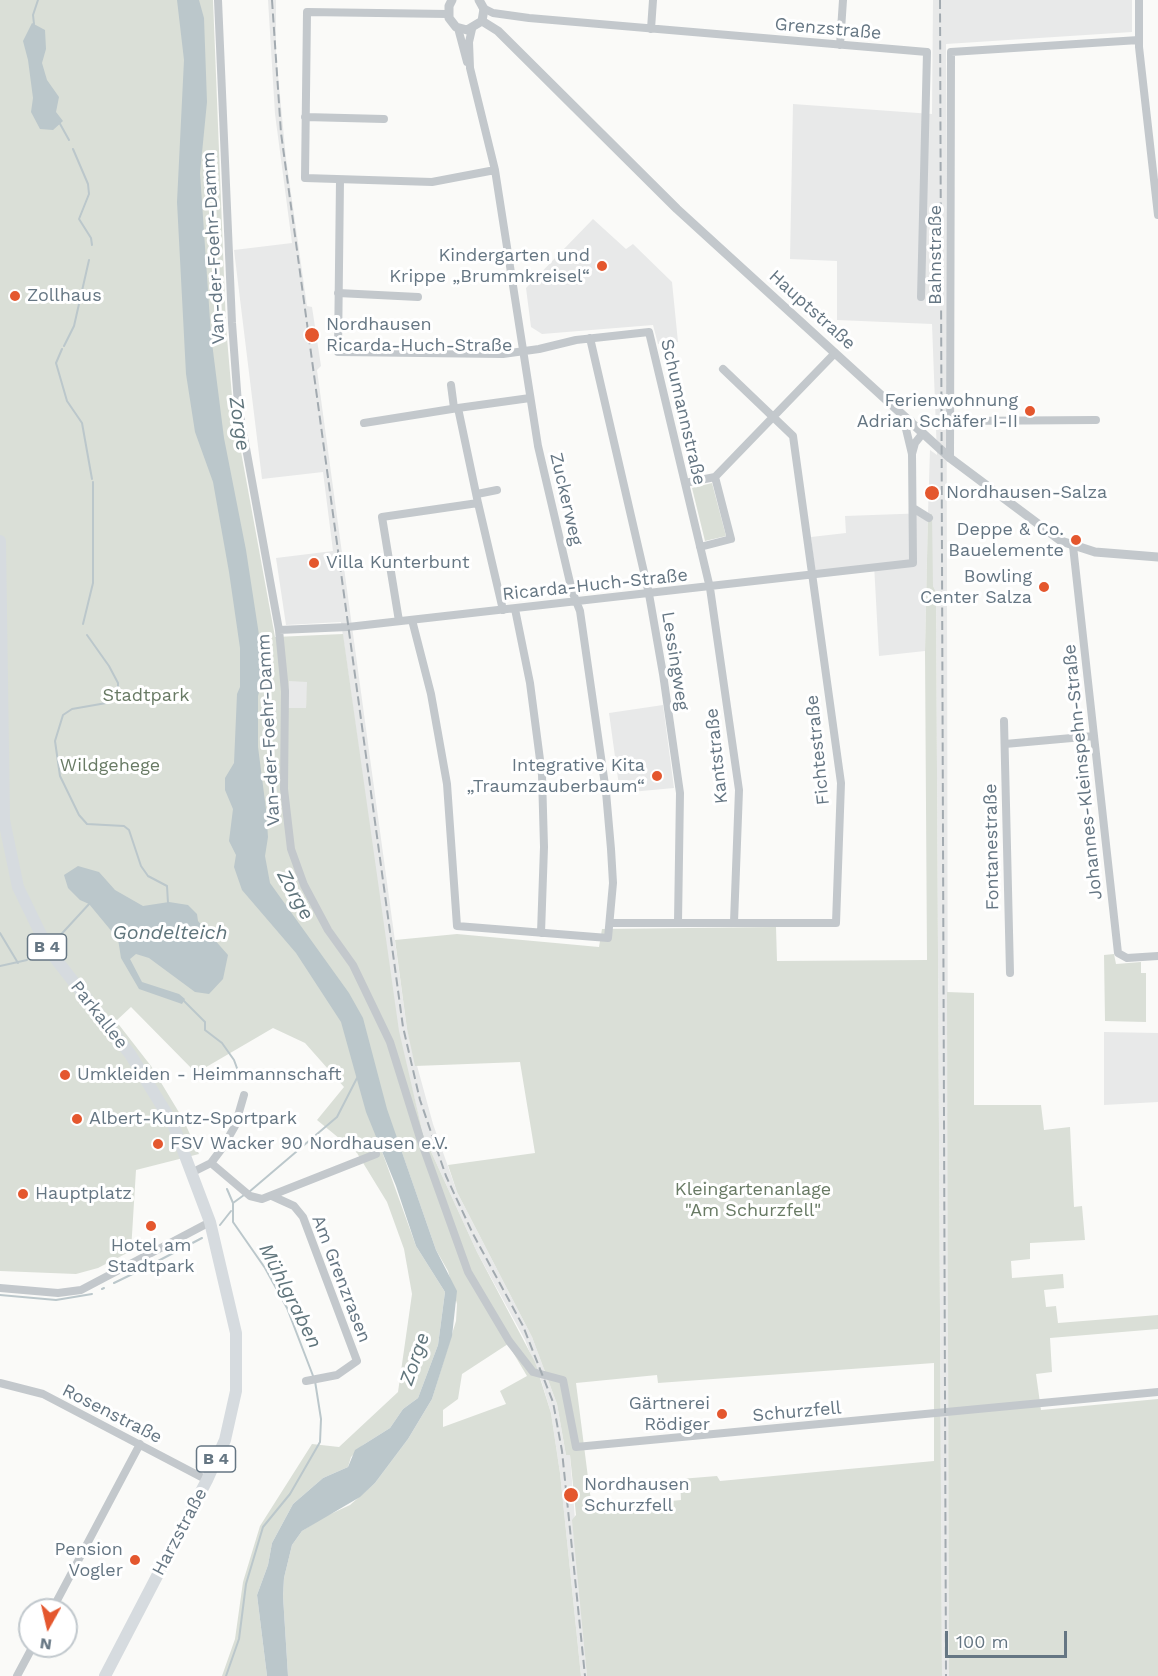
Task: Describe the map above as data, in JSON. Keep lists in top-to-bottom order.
{
  "streets": {
    "main road": ["B 4", "Parkallee", "Harzstraße"],
    "street": [
      "Grenzstraße",
      "Van-der-Foehr-Damm",
      "Bahnstraße",
      "Hauptstraße",
      "Schumannstraße",
      "Zuckerweg",
      "Ricarda-Huch-Straße",
      "Lessingweg",
      "Fichtestraße",
      "Kantstraße",
      "Johannes-Kleinspehn-Straße",
      "Fontanestraße",
      "Am Grenzrasen",
      "Schurzfell",
      "Rosenstraße"
    ]
  },
  "crossings": [
    ["Van-der-Foehr-Damm", "Ricarda-Huch-Straße"],
    ["Van-der-Foehr-Damm", "Schurzfell"],
    ["Bahnstraße", "Hauptstraße"],
    ["Hauptstraße", "Johannes-Kleinspehn-Straße"],
    ["Schumannstraße", "Zuckerweg"],
    ["Schumannstraße", "Ricarda-Huch-Straße"],
    ["Schumannstraße", "Lessingweg"],
    ["Schumannstraße", "Kantstraße"],
    ["Zuckerweg", "Ricarda-Huch-Straße"],
    ["Ricarda-Huch-Straße", "Lessingweg"],
    ["Ricarda-Huch-Straße", "Fichtestraße"],
    ["Ricarda-Huch-Straße", "Kantstraße"],
    ["Fichtestraße", "Kantstraße"],
    ["Parkallee", "Harzstraße"],
    ["Rosenstraße", "Harzstraße"]
  ],
  "water": ["Zorge", "Gondelteich", "Mühlgraben"],
  "parks": ["Stadtpark", "Wildgehege", "Kleingartenanlage \"Am Schurzfell\""],
  "places": [
    "Kindergarten und Krippe „Brummkreisel“",
    "Zollhaus",
    "Nordhausen Ricarda-Huch-Straße",
    "Ferienwohnung Adrian Schäfer I-II",
    "Nordhausen-Salza",
    "Deppe & Co. Bauelemente",
    "Villa Kunterbunt",
    "Bowling Center Salza",
    "Integrative Kita „Traumzauberbaum“",
    "Umkleiden - Heimmannschaft",
    "Albert-Kuntz-Sportpark",
    "FSV Wacker 90 Nordhausen e.V.",
    "Hauptplatz",
    "Hotel am Stadtpark",
    "Gärtnerei Rödiger",
    "Nordhausen Schurzfell",
    "Pension Vogler"
  ],
  "scale_bar": "100 m",
  "north": "bottom"
}
